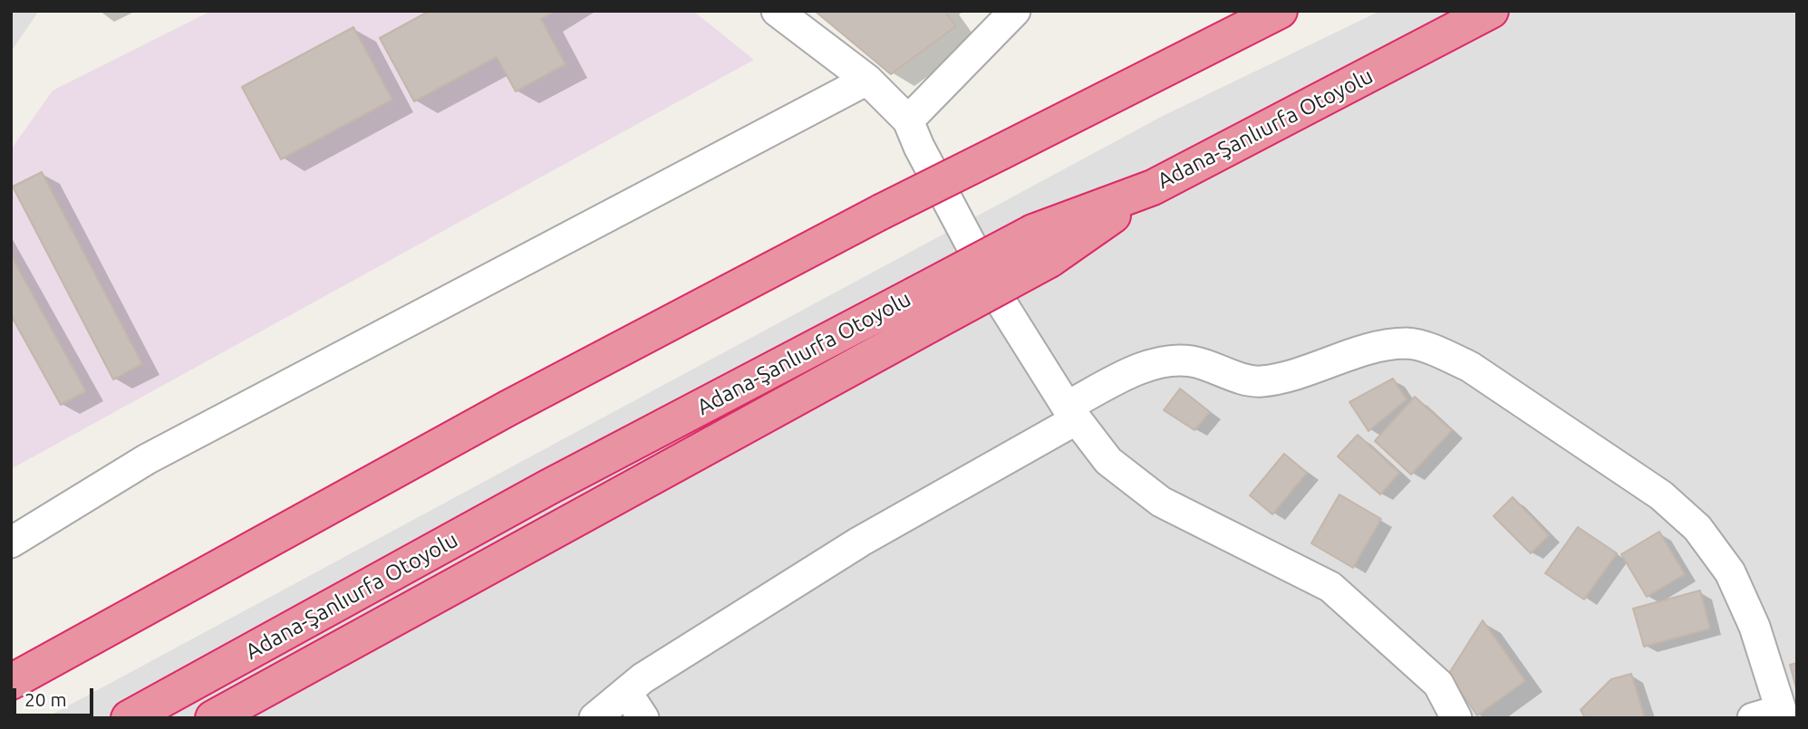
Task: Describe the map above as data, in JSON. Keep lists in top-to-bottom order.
{
  "streets": {
    "highway": ["Adana-Şanlıurfa Otoyolu"]
  },
  "scale_bar": "20 m"
}
